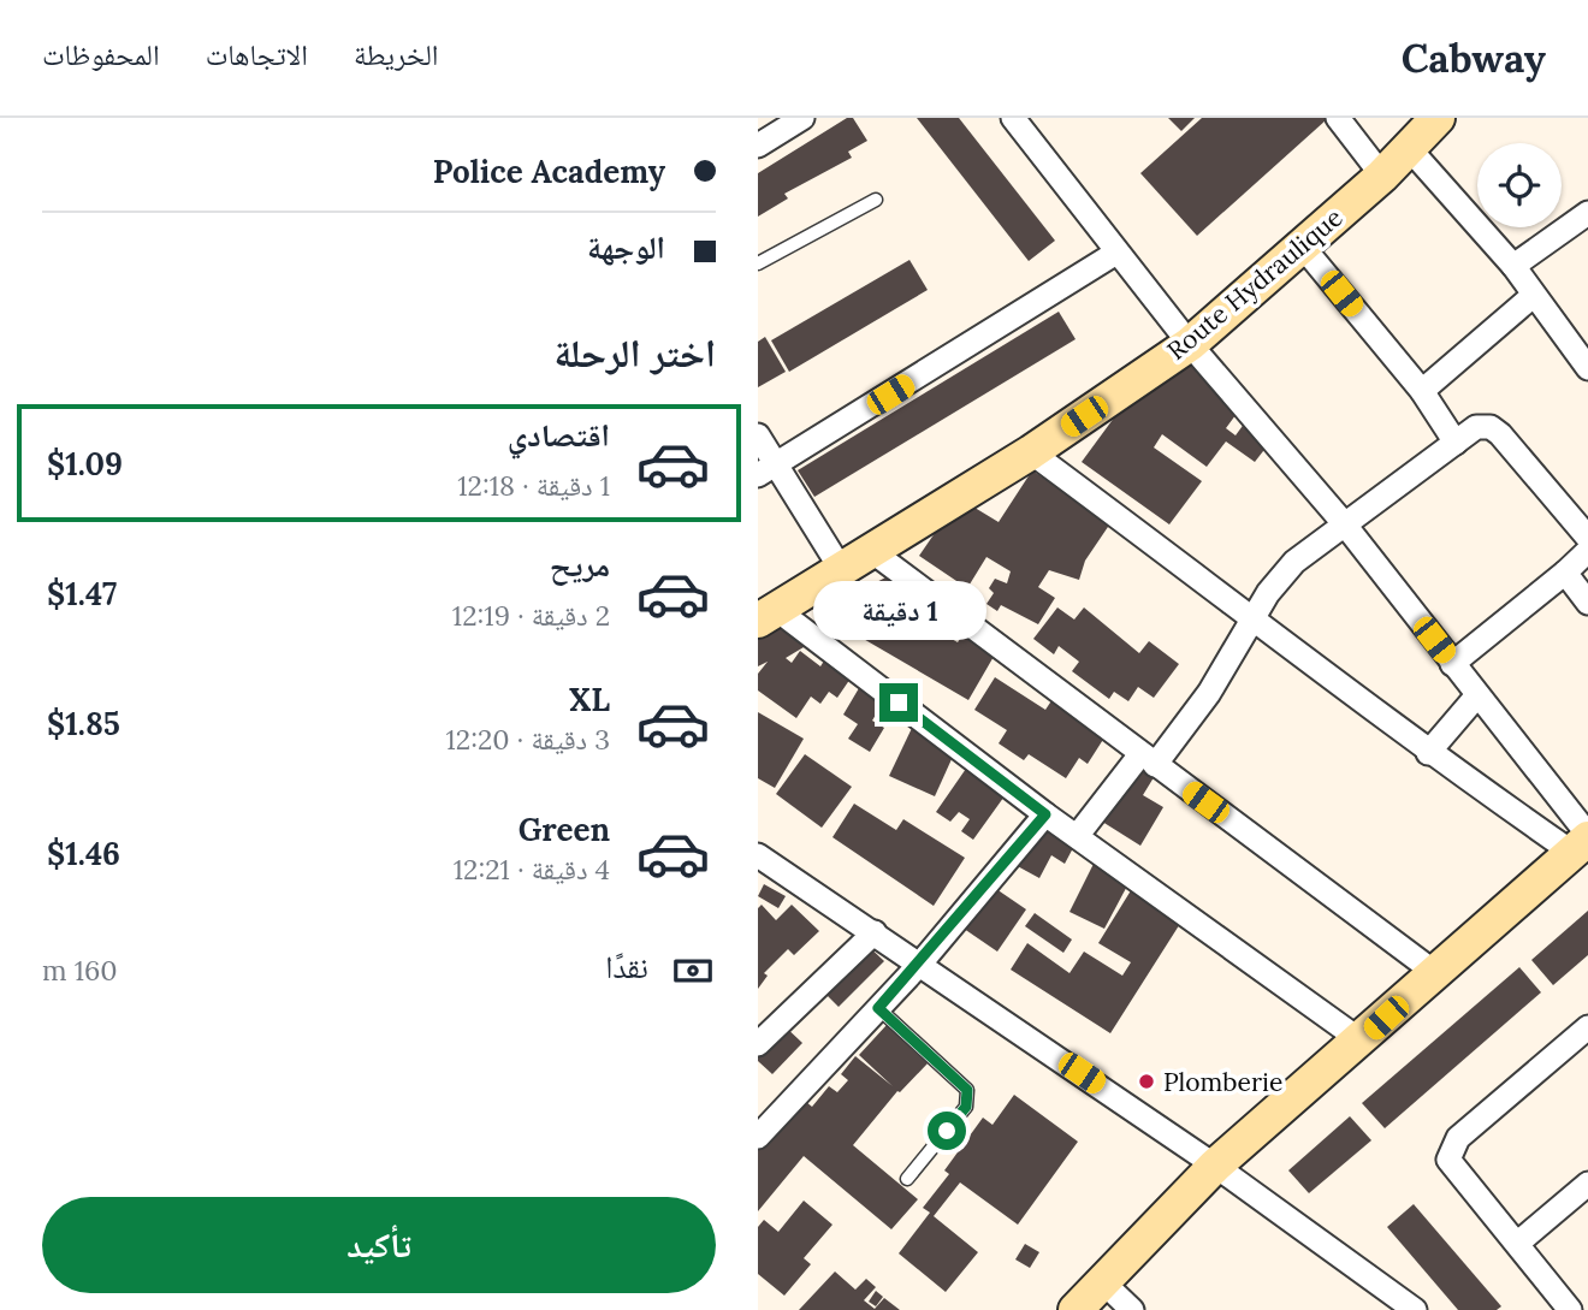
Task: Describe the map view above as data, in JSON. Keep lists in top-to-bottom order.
{
  "streets": {
    "main road": ["Route Hydraulique"]
  },
  "places": ["Plomberie"],
  "page": {
    "header": "Cabway",
    "nav": ["الخريطة", "الاتجاهات", "المحفوظات"],
    "banner": ["Police Academy", "الوجهة"],
    "heading": "اختر الرحلة",
    "list": [
      {
        "name": "اقتصادي",
        "note": "1 دقيقة · 12:18",
        "value": "$1.09"
      },
      {
        "name": "مريح",
        "note": "2 دقيقة · 12:19",
        "value": "$1.47"
      },
      {
        "name": "XL",
        "note": "3 دقيقة · 12:20",
        "value": "$1.85"
      },
      {
        "name": "Green",
        "note": "4 دقيقة · 12:21",
        "value": "$1.46"
      }
    ],
    "bubble": "1 دقيقة",
    "pay": ["نقدًا", "160 m"],
    "buttons": "تأكيد"
  }
}
